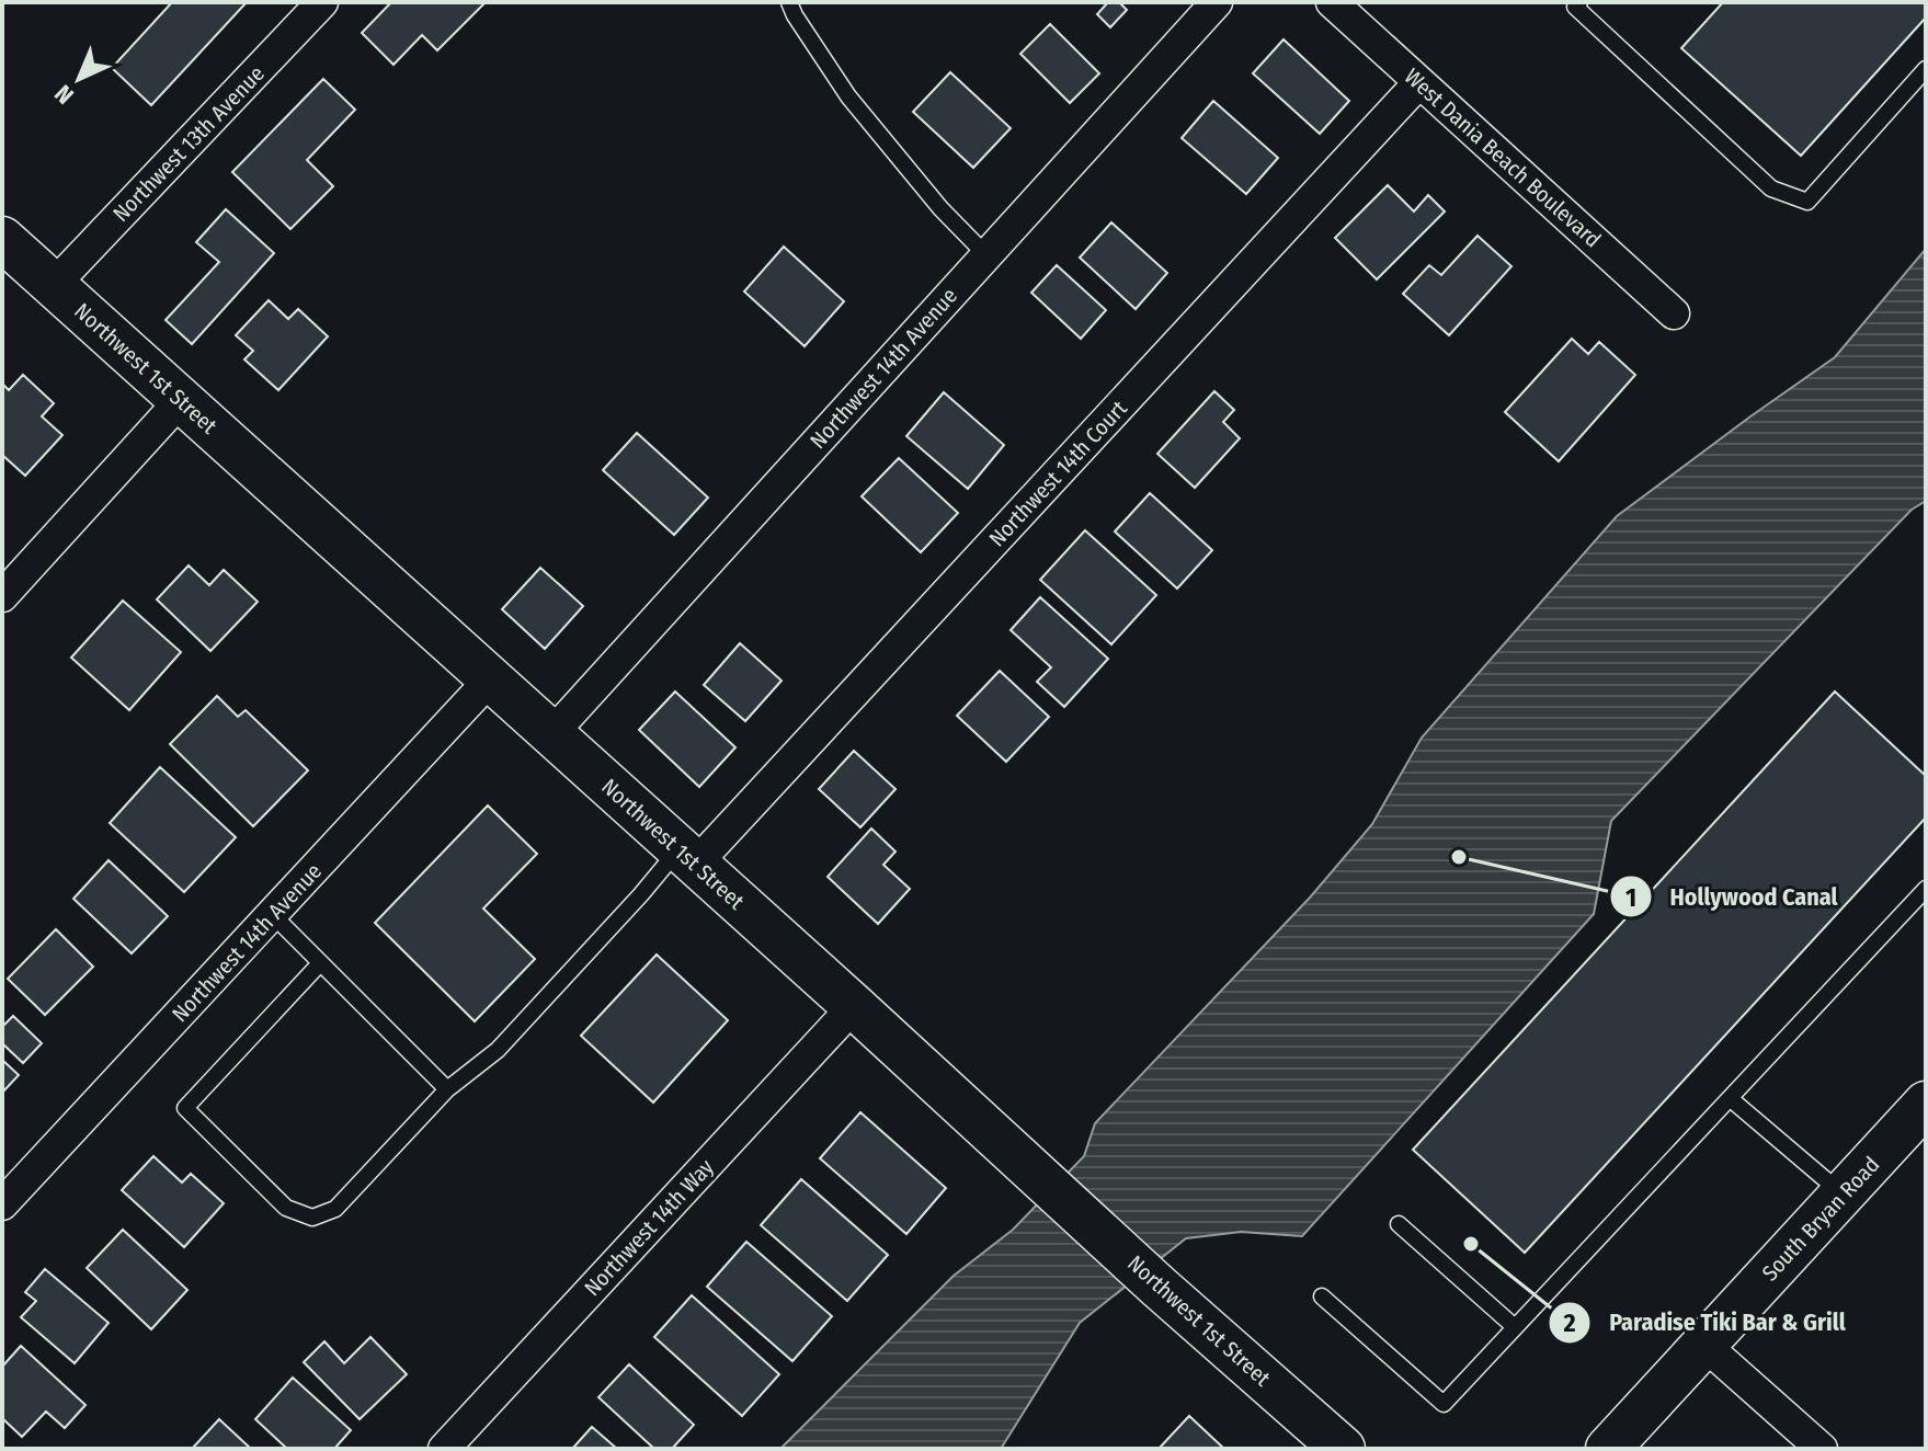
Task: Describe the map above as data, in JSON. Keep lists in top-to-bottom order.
{
  "streets": {
    "street": [
      "Northwest 13th Avenue",
      "West Dania Beach Boulevard",
      "Northwest 1st Street",
      "Northwest 14th Avenue",
      "Northwest 14th Court",
      "South Bryan Road",
      "Northwest 14th Way"
    ]
  },
  "crossings": [
    ["Northwest 13th Avenue", "Northwest 1st Street"],
    ["West Dania Beach Boulevard", "Northwest 14th Court"],
    ["Northwest 1st Street", "Northwest 14th Avenue"],
    ["Northwest 1st Street", "Northwest 14th Court"],
    ["Northwest 1st Street", "Northwest 14th Way"]
  ],
  "places": ["Hollywood Canal", "Paradise Tiki Bar & Grill"],
  "north": "bottom left"
}
